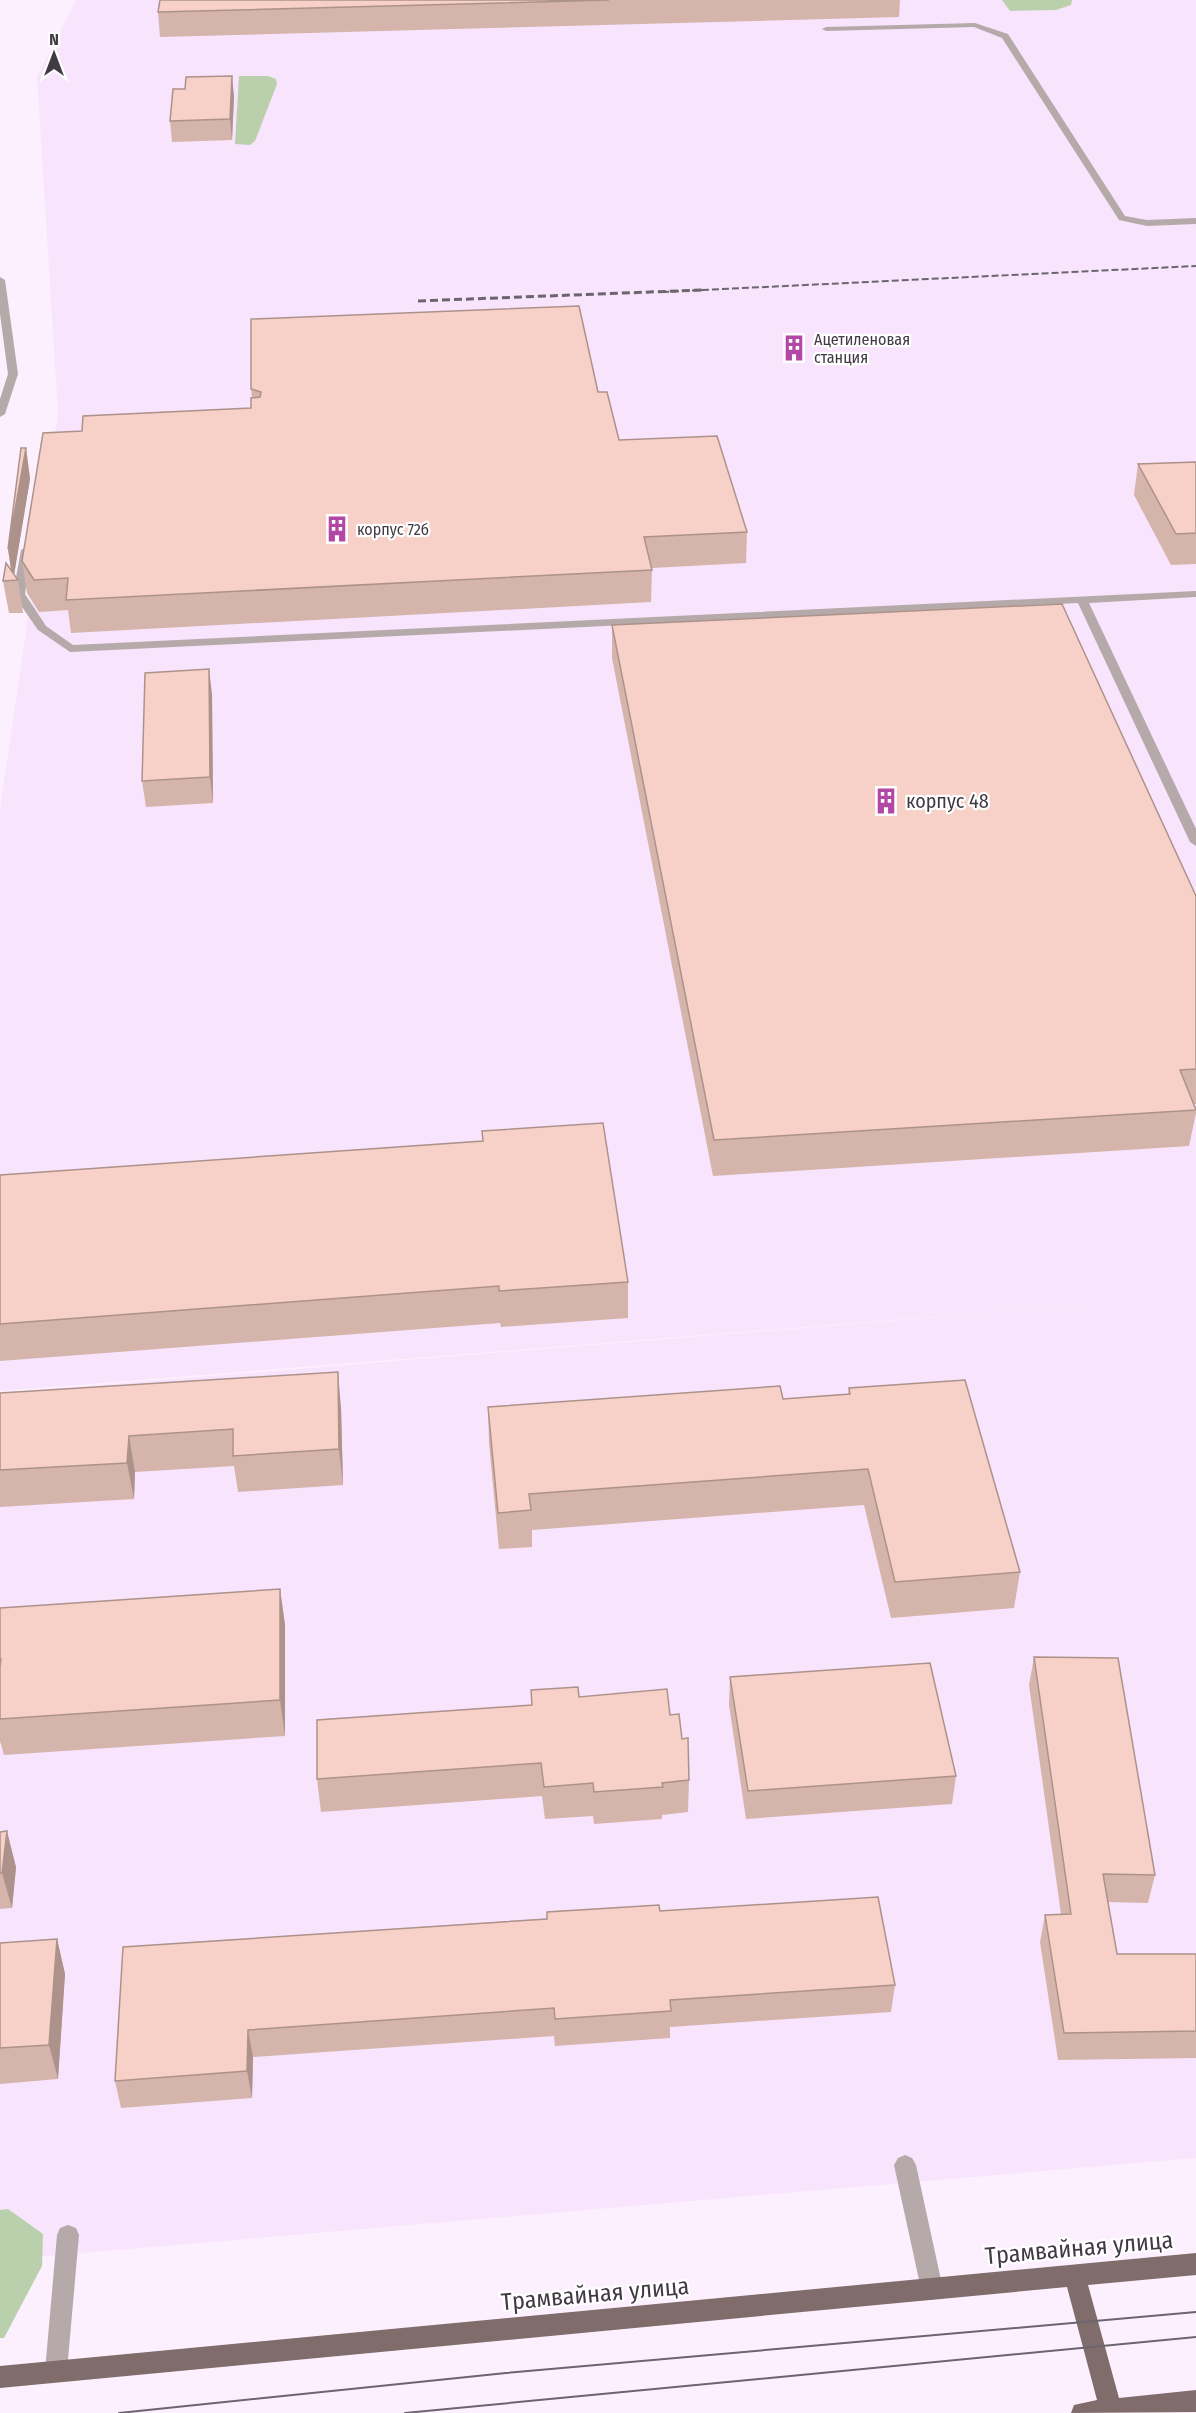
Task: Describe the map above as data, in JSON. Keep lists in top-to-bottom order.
{
  "streets": {
    "main road": ["Трамвайная улица"]
  },
  "places": {
    "building": ["Ацетиленовая станция", "корпус 72б", "корпус 48"]
  },
  "north": "top"
}
